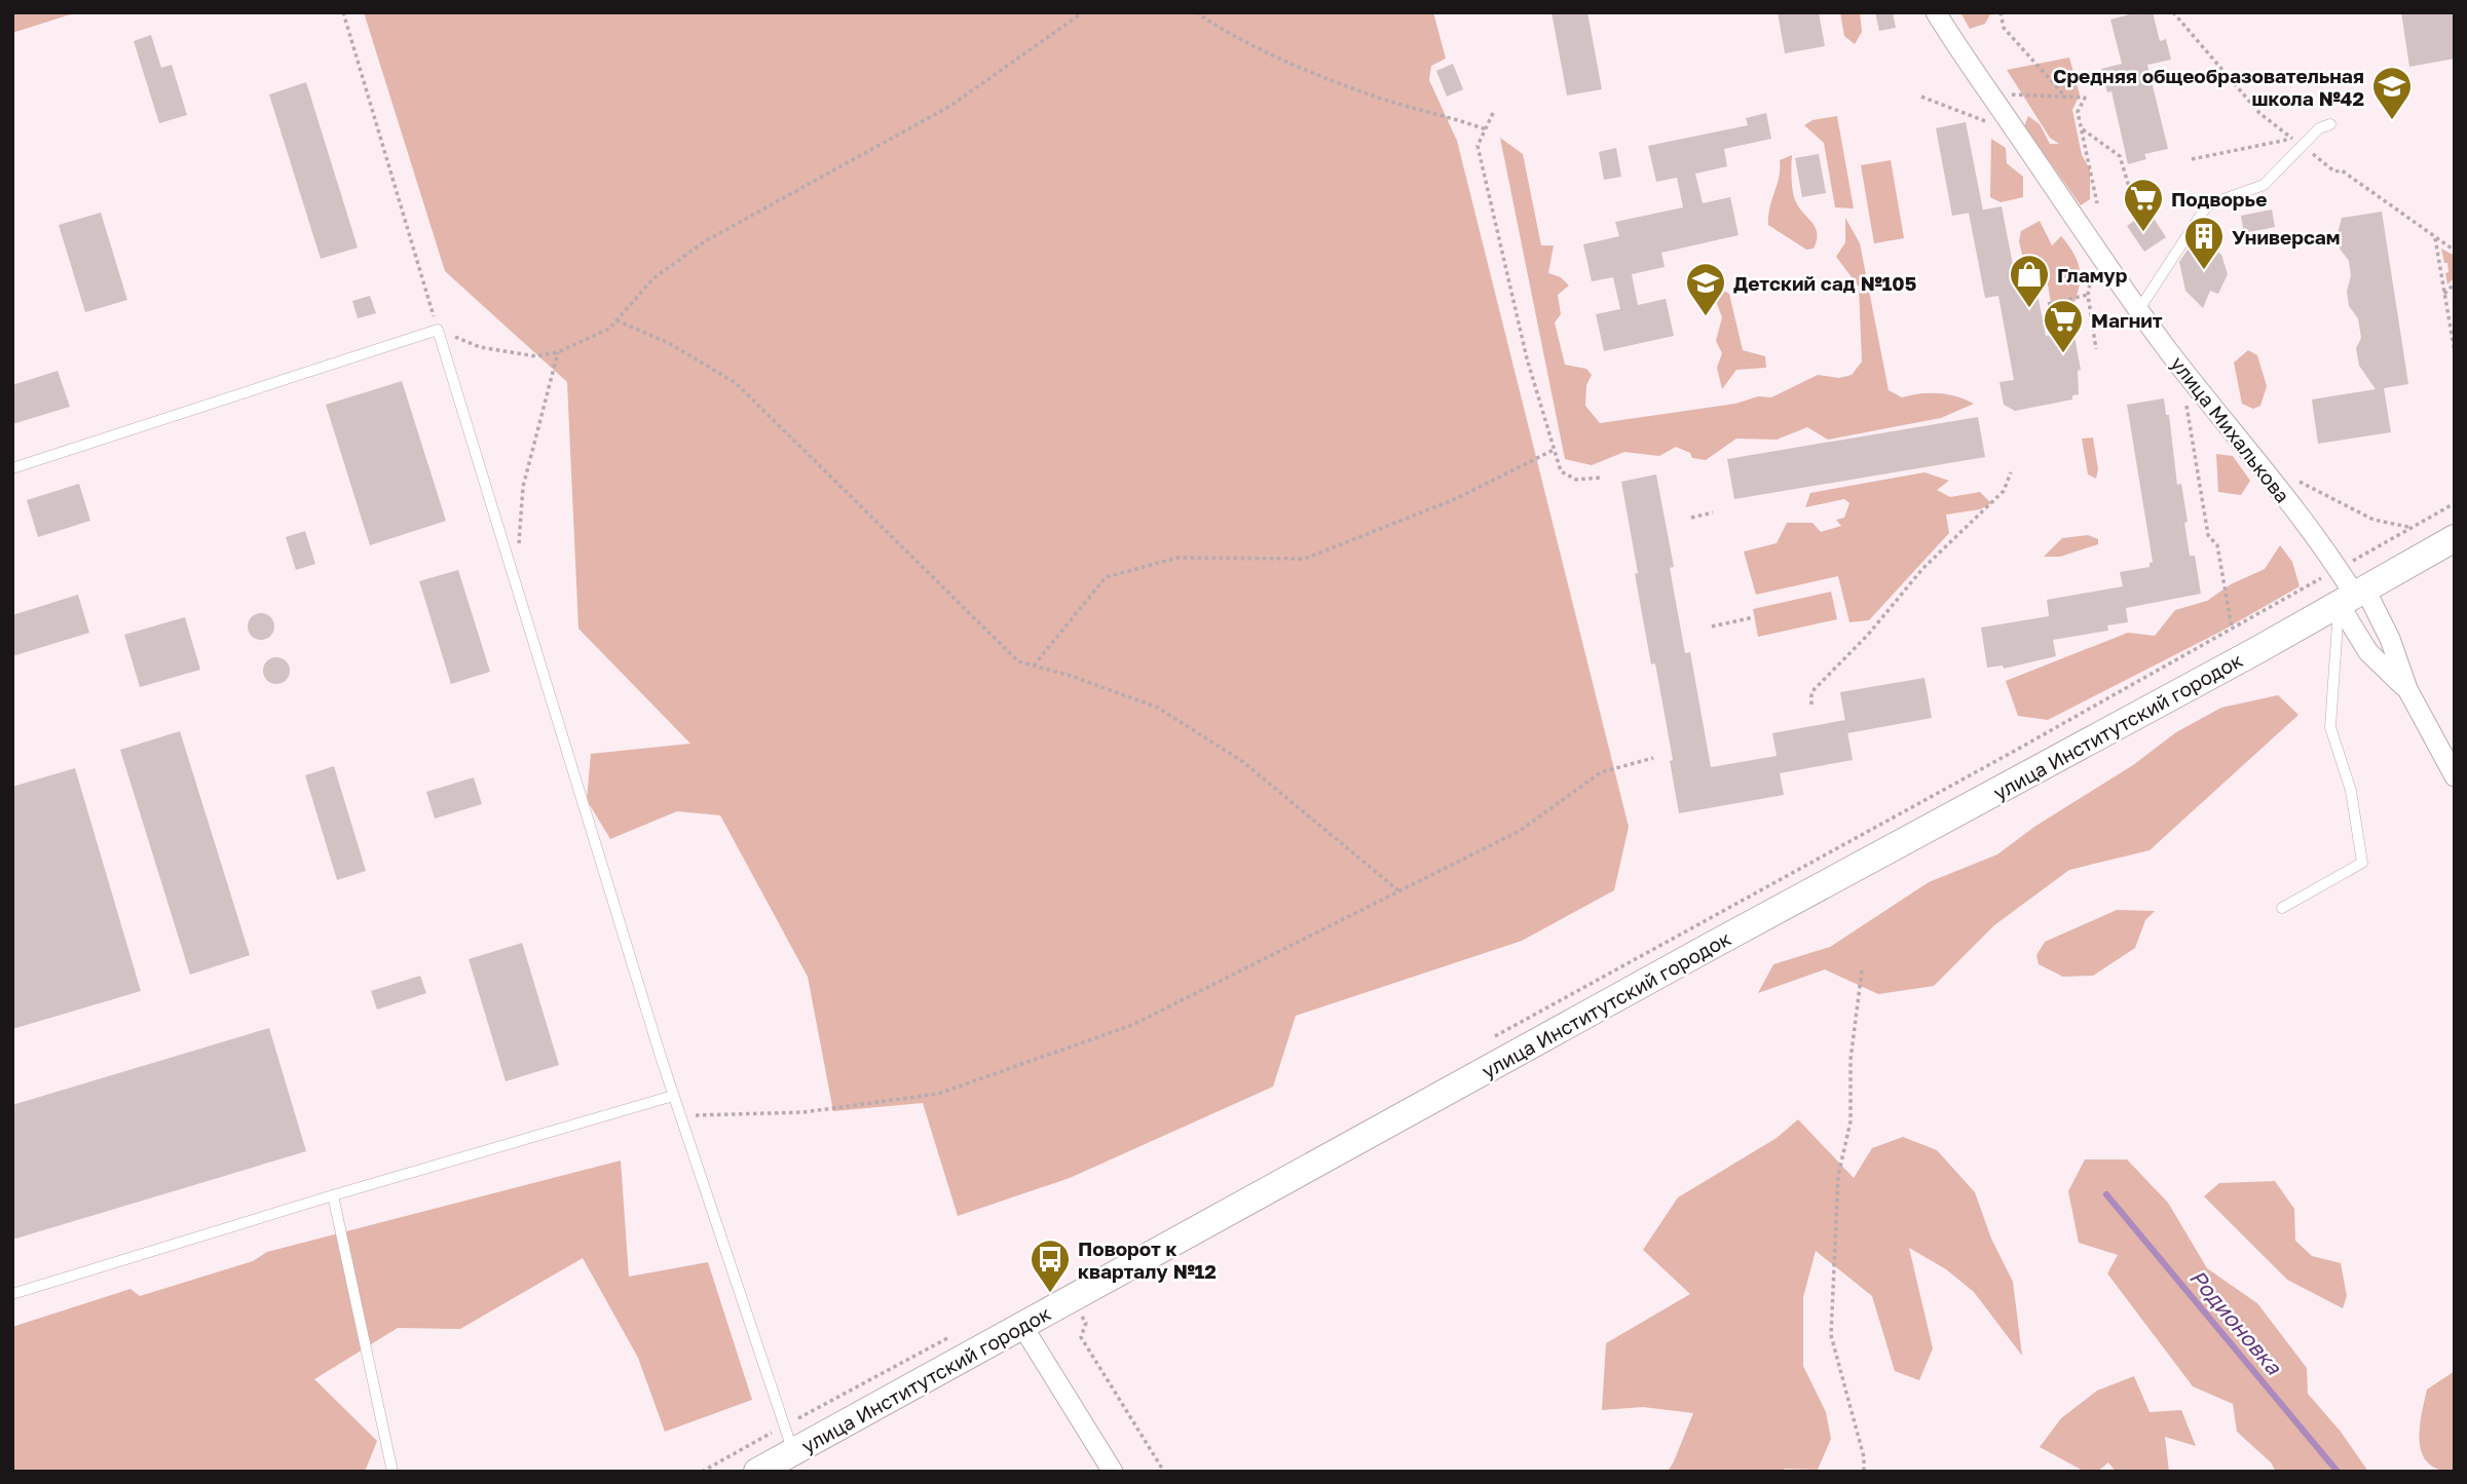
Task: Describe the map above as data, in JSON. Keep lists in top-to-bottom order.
{
  "streets": {
    "street": ["улица Михалькова", "улица Институтский городок"]
  },
  "crossings": [
    ["улица Михалькова", "улица Институтский городок"]
  ],
  "water": ["Родионовка"],
  "places": {
    "school or university": ["Средняя общеобразовательная школа №42", "Детский сад №105"],
    "supermarket": ["Подворье", "Магнит"],
    "building": ["Универсам"],
    "shop": ["Гламур"],
    "bus stop": ["Поворот к кварталу №12"]
  }
}
